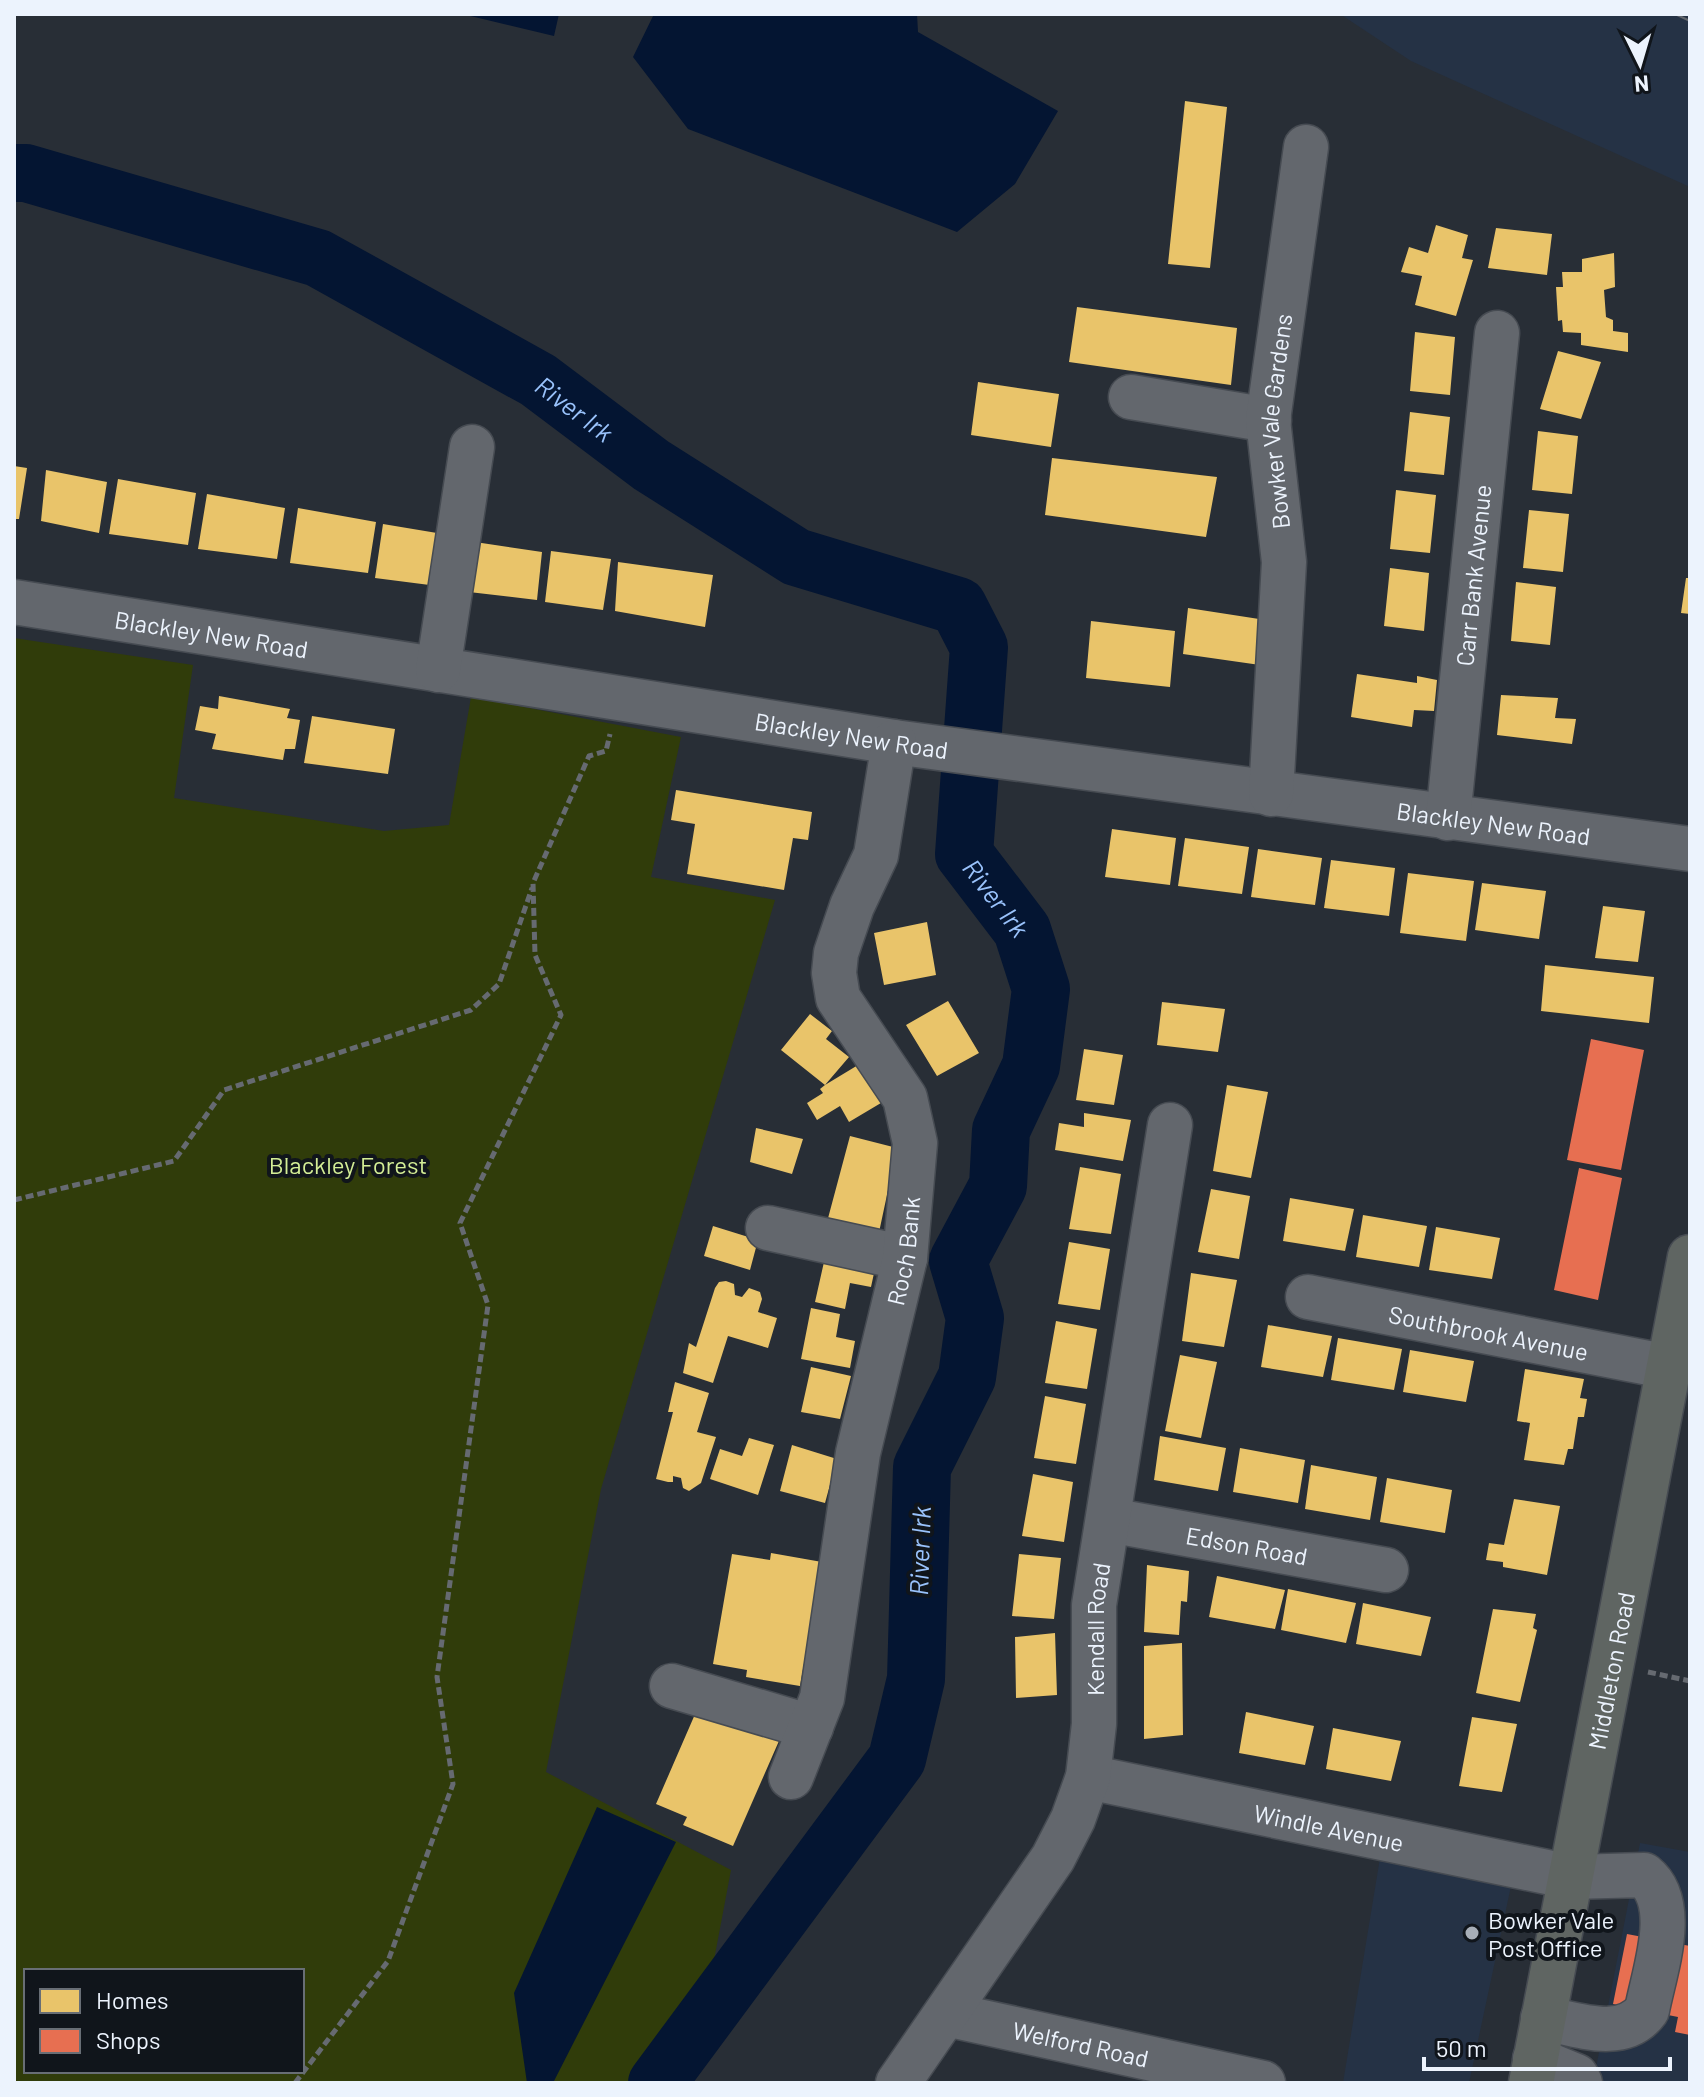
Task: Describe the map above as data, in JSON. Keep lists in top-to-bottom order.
{
  "streets": {
    "highway": ["Middleton Road"],
    "street": [
      "Bowker Vale Gardens",
      "Carr Bank Avenue",
      "Blackley New Road",
      "Roch Bank",
      "Southbrook Avenue",
      "Edson Road",
      "Kendall Road",
      "Windle Avenue",
      "Welford Road"
    ]
  },
  "crossings": [
    ["Bowker Vale Gardens", "Blackley New Road"],
    ["Carr Bank Avenue", "Blackley New Road"],
    ["Blackley New Road", "Roch Bank"],
    ["Southbrook Avenue", "Middleton Road"],
    ["Edson Road", "Kendall Road"],
    ["Kendall Road", "Windle Avenue"],
    ["Kendall Road", "Welford Road"],
    ["Middleton Road", "Windle Avenue"]
  ],
  "water": ["River Irk"],
  "parks": ["Blackley Forest"],
  "places": ["Bowker Vale Post Office"],
  "legend": ["Homes", "Shops"],
  "scale_bar": "50 m",
  "north": "bottom"
}
